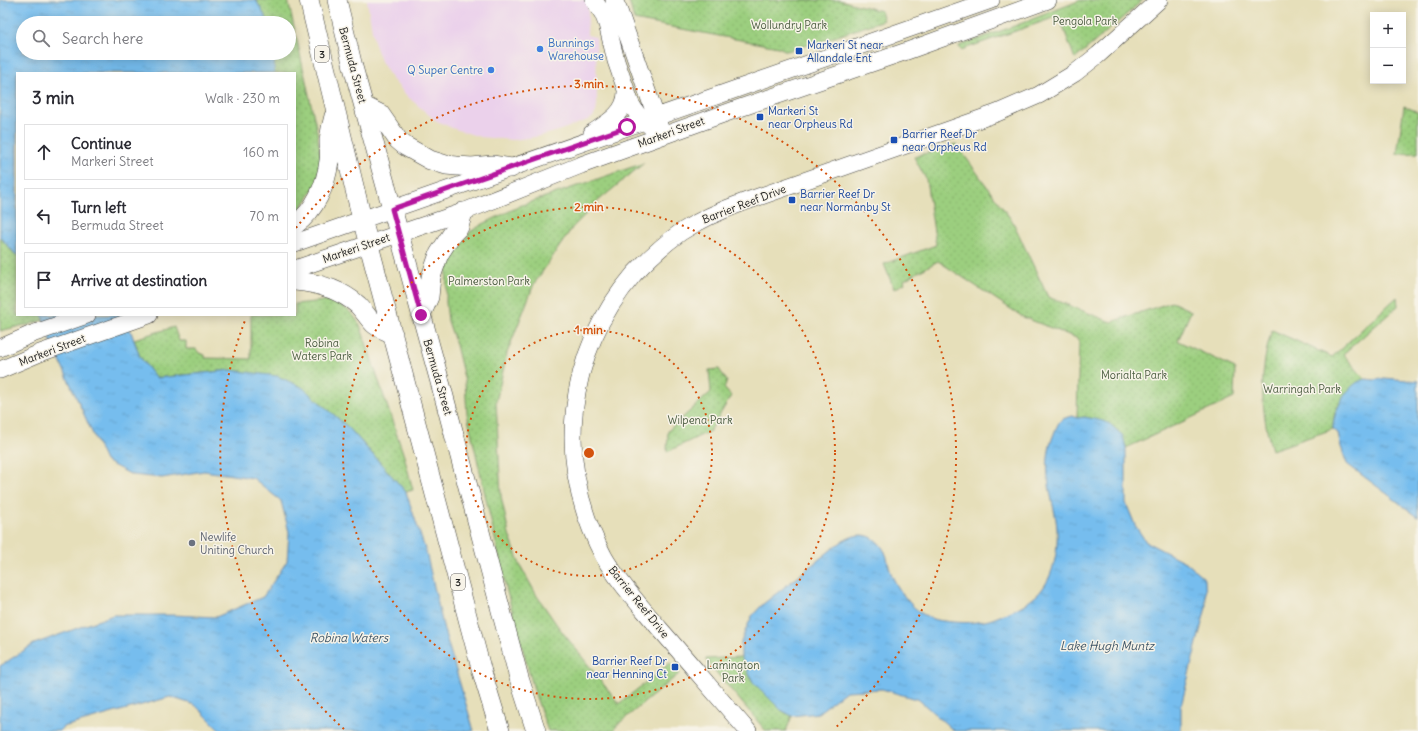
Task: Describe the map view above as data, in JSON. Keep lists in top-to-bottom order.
{
  "streets": {
    "main road": [
      "3",
      "Bermuda Street",
      "Markeri Street",
      "Barrier Reef Drive"
    ]
  },
  "crossings": [
    ["3", "Markeri Street"],
    ["Bermuda Street", "Markeri Street"]
  ],
  "water": ["Robina Waters", "Lake Hugh Muntz"],
  "parks": [
    "Pengola Park",
    "Wollundry Park",
    "Palmerston Park",
    "Robina Waters Park",
    "Morialta Park",
    "Warringah Park",
    "Wilpena Park",
    "Lamington Park"
  ],
  "places": {
    "other": ["Bunnings Warehouse", "Q Super Centre", "Newlife Uniting Church"],
    "transit": [
      "Markeri St near Allandale Ent",
      "Markeri St near Orpheus Rd",
      "Barrier Reef Dr near Orpheus Rd",
      "Barrier Reef Dr near Normanby St",
      "Barrier Reef Dr near Henning Ct"
    ]
  },
  "page": {
    "map_buttons": ["+", "−"],
    "search": "Search here",
    "heading": ["3 min", "Walk · 230 m"],
    "list": [
      ["Continue", "Markeri Street", "160 m"],
      ["Turn left", "Bermuda Street", "70 m"],
      "Arrive at destination"
    ]
  },
  "rings": ["3 min", "2 min", "1 min"]
}
